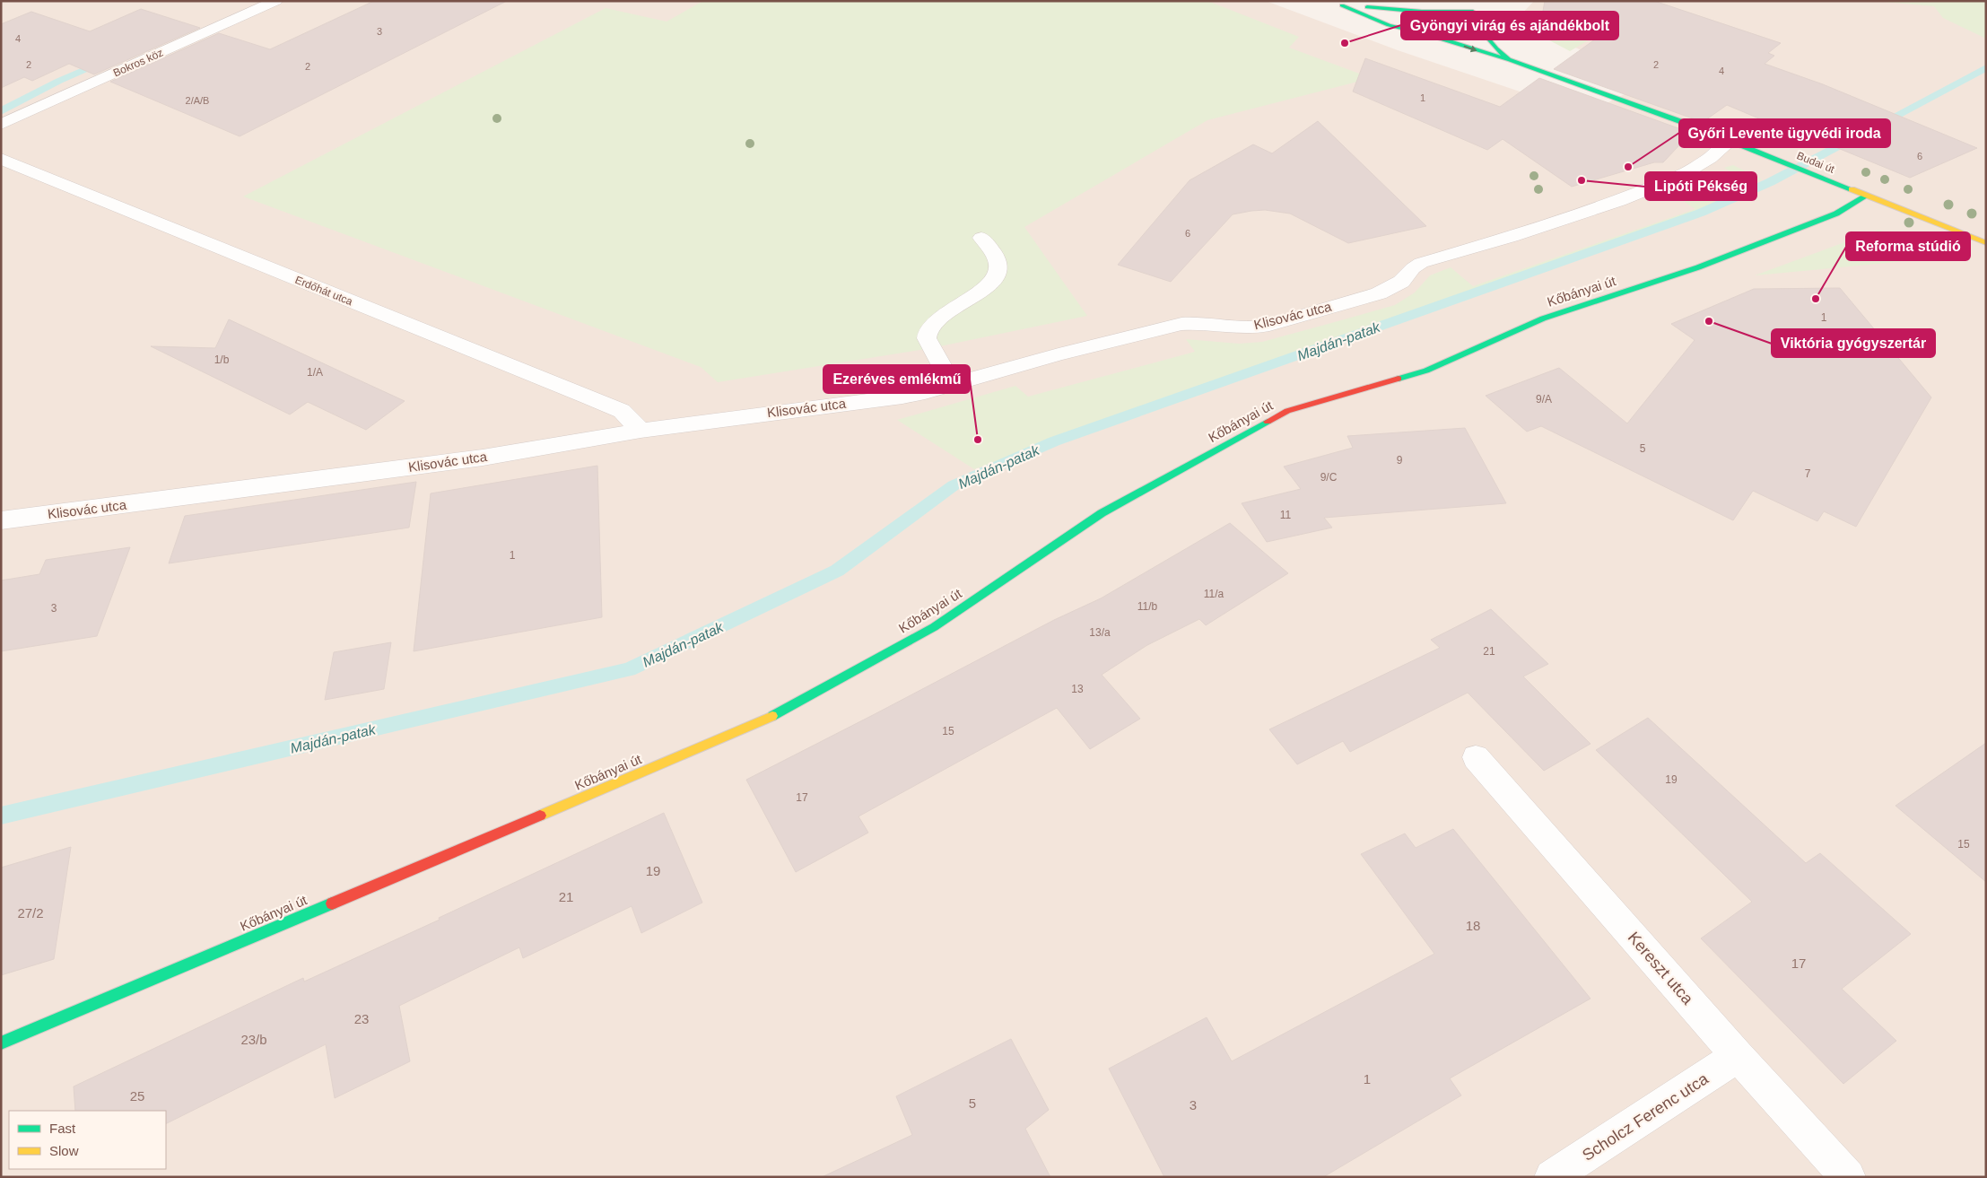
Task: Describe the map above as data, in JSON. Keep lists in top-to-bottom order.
{
  "streets": {
    "street": [
      "Bokros köz",
      "Budai út",
      "Erdőhát utca",
      "Kőbányai út",
      "Klisovác utca",
      "Kereszt utca",
      "Scholcz Ferenc utca"
    ]
  },
  "crossings": [
    ["Budai út", "Kőbányai út"],
    ["Budai út", "Klisovác utca"],
    ["Erdőhát utca", "Klisovác utca"],
    ["Kereszt utca", "Scholcz Ferenc utca"]
  ],
  "water": ["Majdán-patak"],
  "places": [
    "Gyöngyi virág és ajándékbolt",
    "Győri Levente ügyvédi iroda",
    "Lipóti Pékség",
    "Reforma stúdió",
    "Viktória gyógyszertár",
    "Ezeréves emlékmű"
  ],
  "house_numbers": [
    "3",
    "4",
    "2",
    "2",
    "2",
    "4",
    "1",
    "2/A/B",
    "6",
    "6",
    "1",
    "1/b",
    "1/A",
    "9/A",
    "5",
    "9",
    "7",
    "9/C",
    "11",
    "1",
    "11/a",
    "11/b",
    "3",
    "13/a",
    "21",
    "13",
    "15",
    "19",
    "17",
    "15",
    "19",
    "21",
    "27/2",
    "18",
    "17",
    "23",
    "23/b",
    "1",
    "25",
    "5",
    "3"
  ],
  "legend": ["Fast", "Slow"]
}
